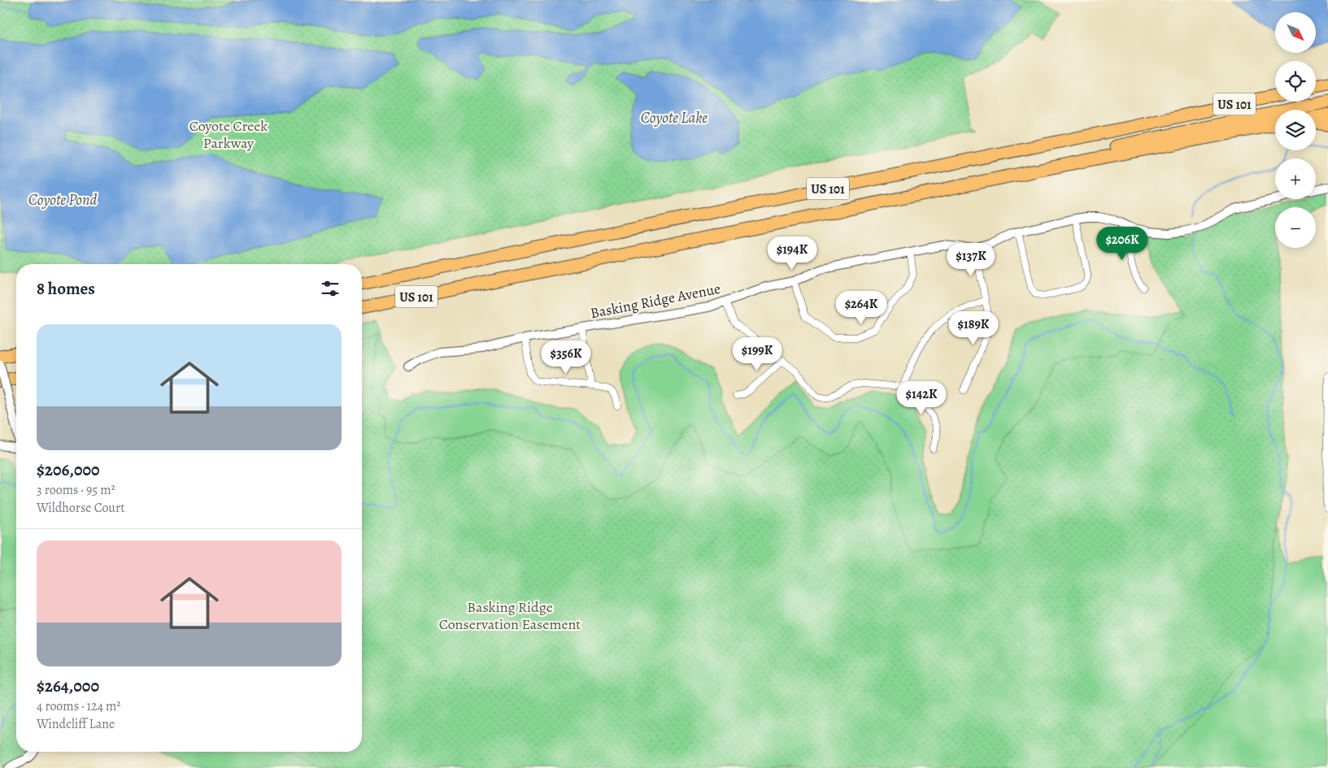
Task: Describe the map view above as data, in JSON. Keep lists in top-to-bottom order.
{
  "streets": {
    "highway": ["US 101"],
    "street": ["Basking Ridge Avenue"]
  },
  "water": ["Coyote Lake", "Coyote Pond"],
  "parks": ["Coyote Creek Parkway", "Basking Ridge Conservation Easement"],
  "north": "bottom right",
  "page": {
    "map_buttons": ["+", "−"],
    "price": [
      "$206K",
      "$194K",
      "$137K",
      "$264K",
      "$189K",
      "$199K",
      "$356K",
      "$142K"
    ],
    "heading": "8 homes",
    "list": [
      {
        "name": "$206,000",
        "note": "3 rooms · 95 m² · Wildhorse Court"
      },
      {
        "name": "$264,000",
        "note": "4 rooms · 124 m² · Windcliff Lane"
      }
    ]
  }
}
